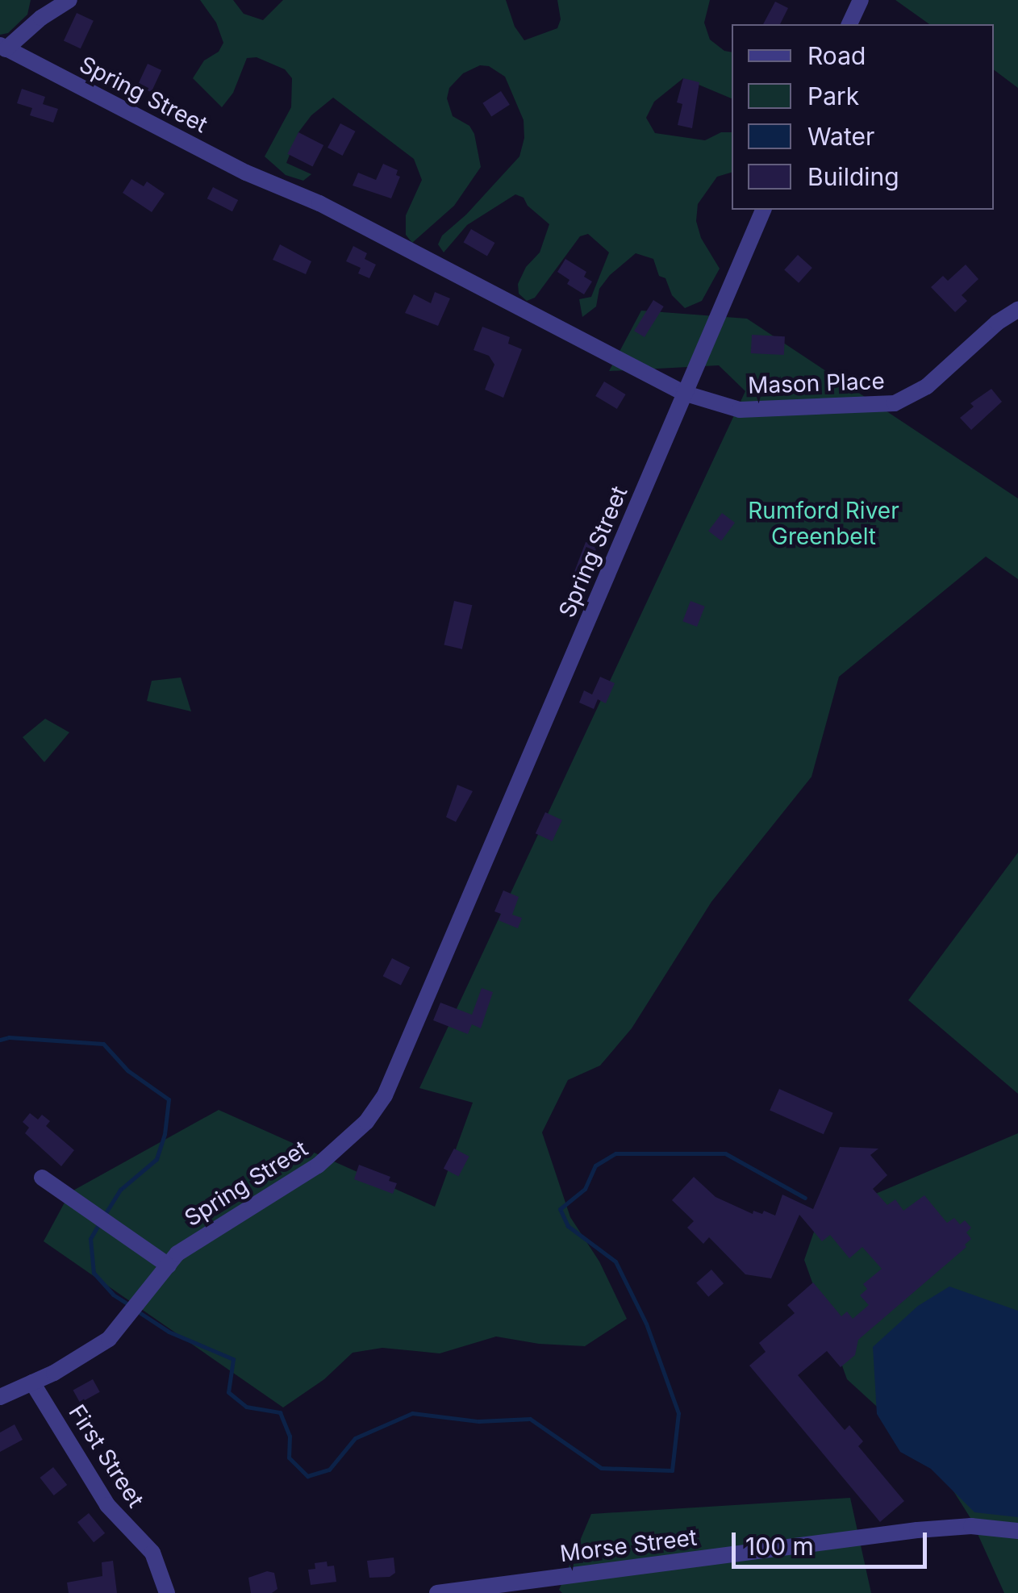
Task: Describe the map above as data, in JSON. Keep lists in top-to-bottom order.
{
  "streets": {
    "street": [
      "Spring Street",
      "Mason Place",
      "First Street",
      "Morse Street"
    ]
  },
  "crossings": [
    ["Spring Street", "Mason Place"],
    ["Spring Street", "First Street"]
  ],
  "parks": ["Rumford River Greenbelt"],
  "legend": [
    "Road",
    "Park",
    "Water",
    "Building"
  ],
  "scale_bar": "100 m"
}
